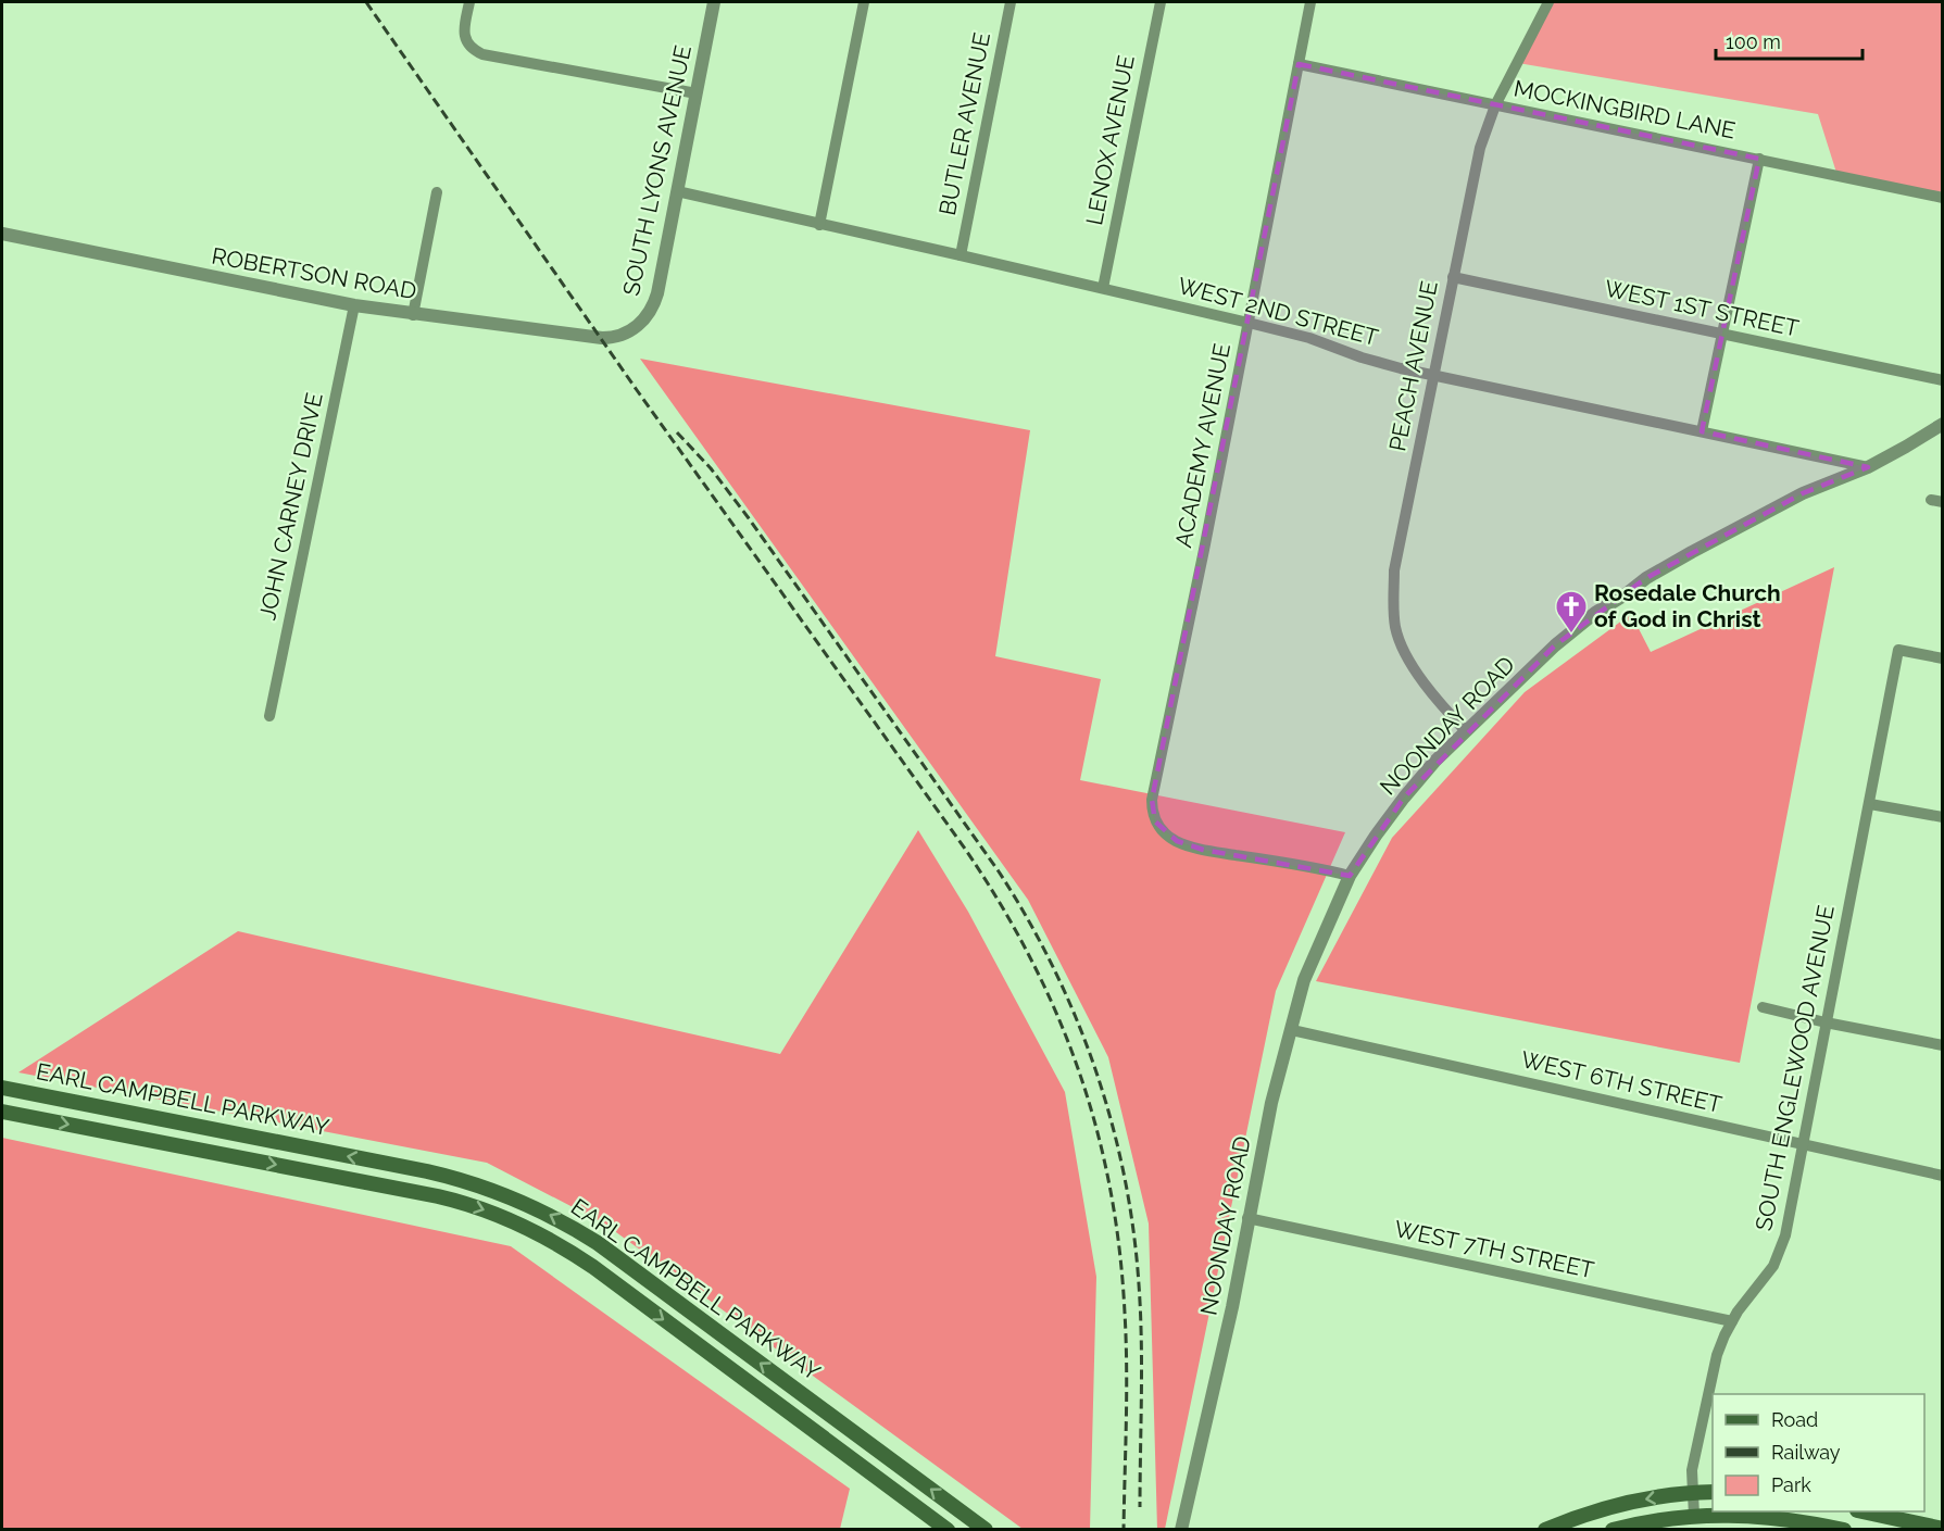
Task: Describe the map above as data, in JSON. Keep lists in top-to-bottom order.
{
  "streets": {
    "main road": ["EARL CAMPBELL PARKWAY"],
    "street": [
      "MOCKINGBIRD LANE",
      "BUTLER AVENUE",
      "LENOX AVENUE",
      "SOUTH LYONS AVENUE",
      "ROBERTSON ROAD",
      "WEST 1ST STREET",
      "WEST 2ND STREET",
      "PEACH AVENUE",
      "ACADEMY AVENUE",
      "JOHN CARNEY DRIVE",
      "NOONDAY ROAD",
      "SOUTH ENGLEWOOD AVENUE",
      "WEST 6TH STREET",
      "WEST 7TH STREET"
    ]
  },
  "crossings": [
    ["MOCKINGBIRD LANE", "PEACH AVENUE"],
    ["MOCKINGBIRD LANE", "ACADEMY AVENUE"],
    ["BUTLER AVENUE", "WEST 2ND STREET"],
    ["LENOX AVENUE", "WEST 2ND STREET"],
    ["SOUTH LYONS AVENUE", "ROBERTSON ROAD"],
    ["SOUTH LYONS AVENUE", "WEST 2ND STREET"],
    ["ROBERTSON ROAD", "JOHN CARNEY DRIVE"],
    ["WEST 1ST STREET", "PEACH AVENUE"],
    ["WEST 2ND STREET", "PEACH AVENUE"],
    ["WEST 2ND STREET", "ACADEMY AVENUE"],
    ["WEST 2ND STREET", "NOONDAY ROAD"],
    ["PEACH AVENUE", "NOONDAY ROAD"],
    ["ACADEMY AVENUE", "NOONDAY ROAD"],
    ["NOONDAY ROAD", "WEST 6TH STREET"],
    ["NOONDAY ROAD", "WEST 7TH STREET"],
    ["SOUTH ENGLEWOOD AVENUE", "WEST 6TH STREET"],
    ["SOUTH ENGLEWOOD AVENUE", "WEST 7TH STREET"]
  ],
  "places": {
    "church": ["Rosedale Church of God in Christ"]
  },
  "legend": ["Road", "Railway", "Park"],
  "scale_bar": "100 m"
}
